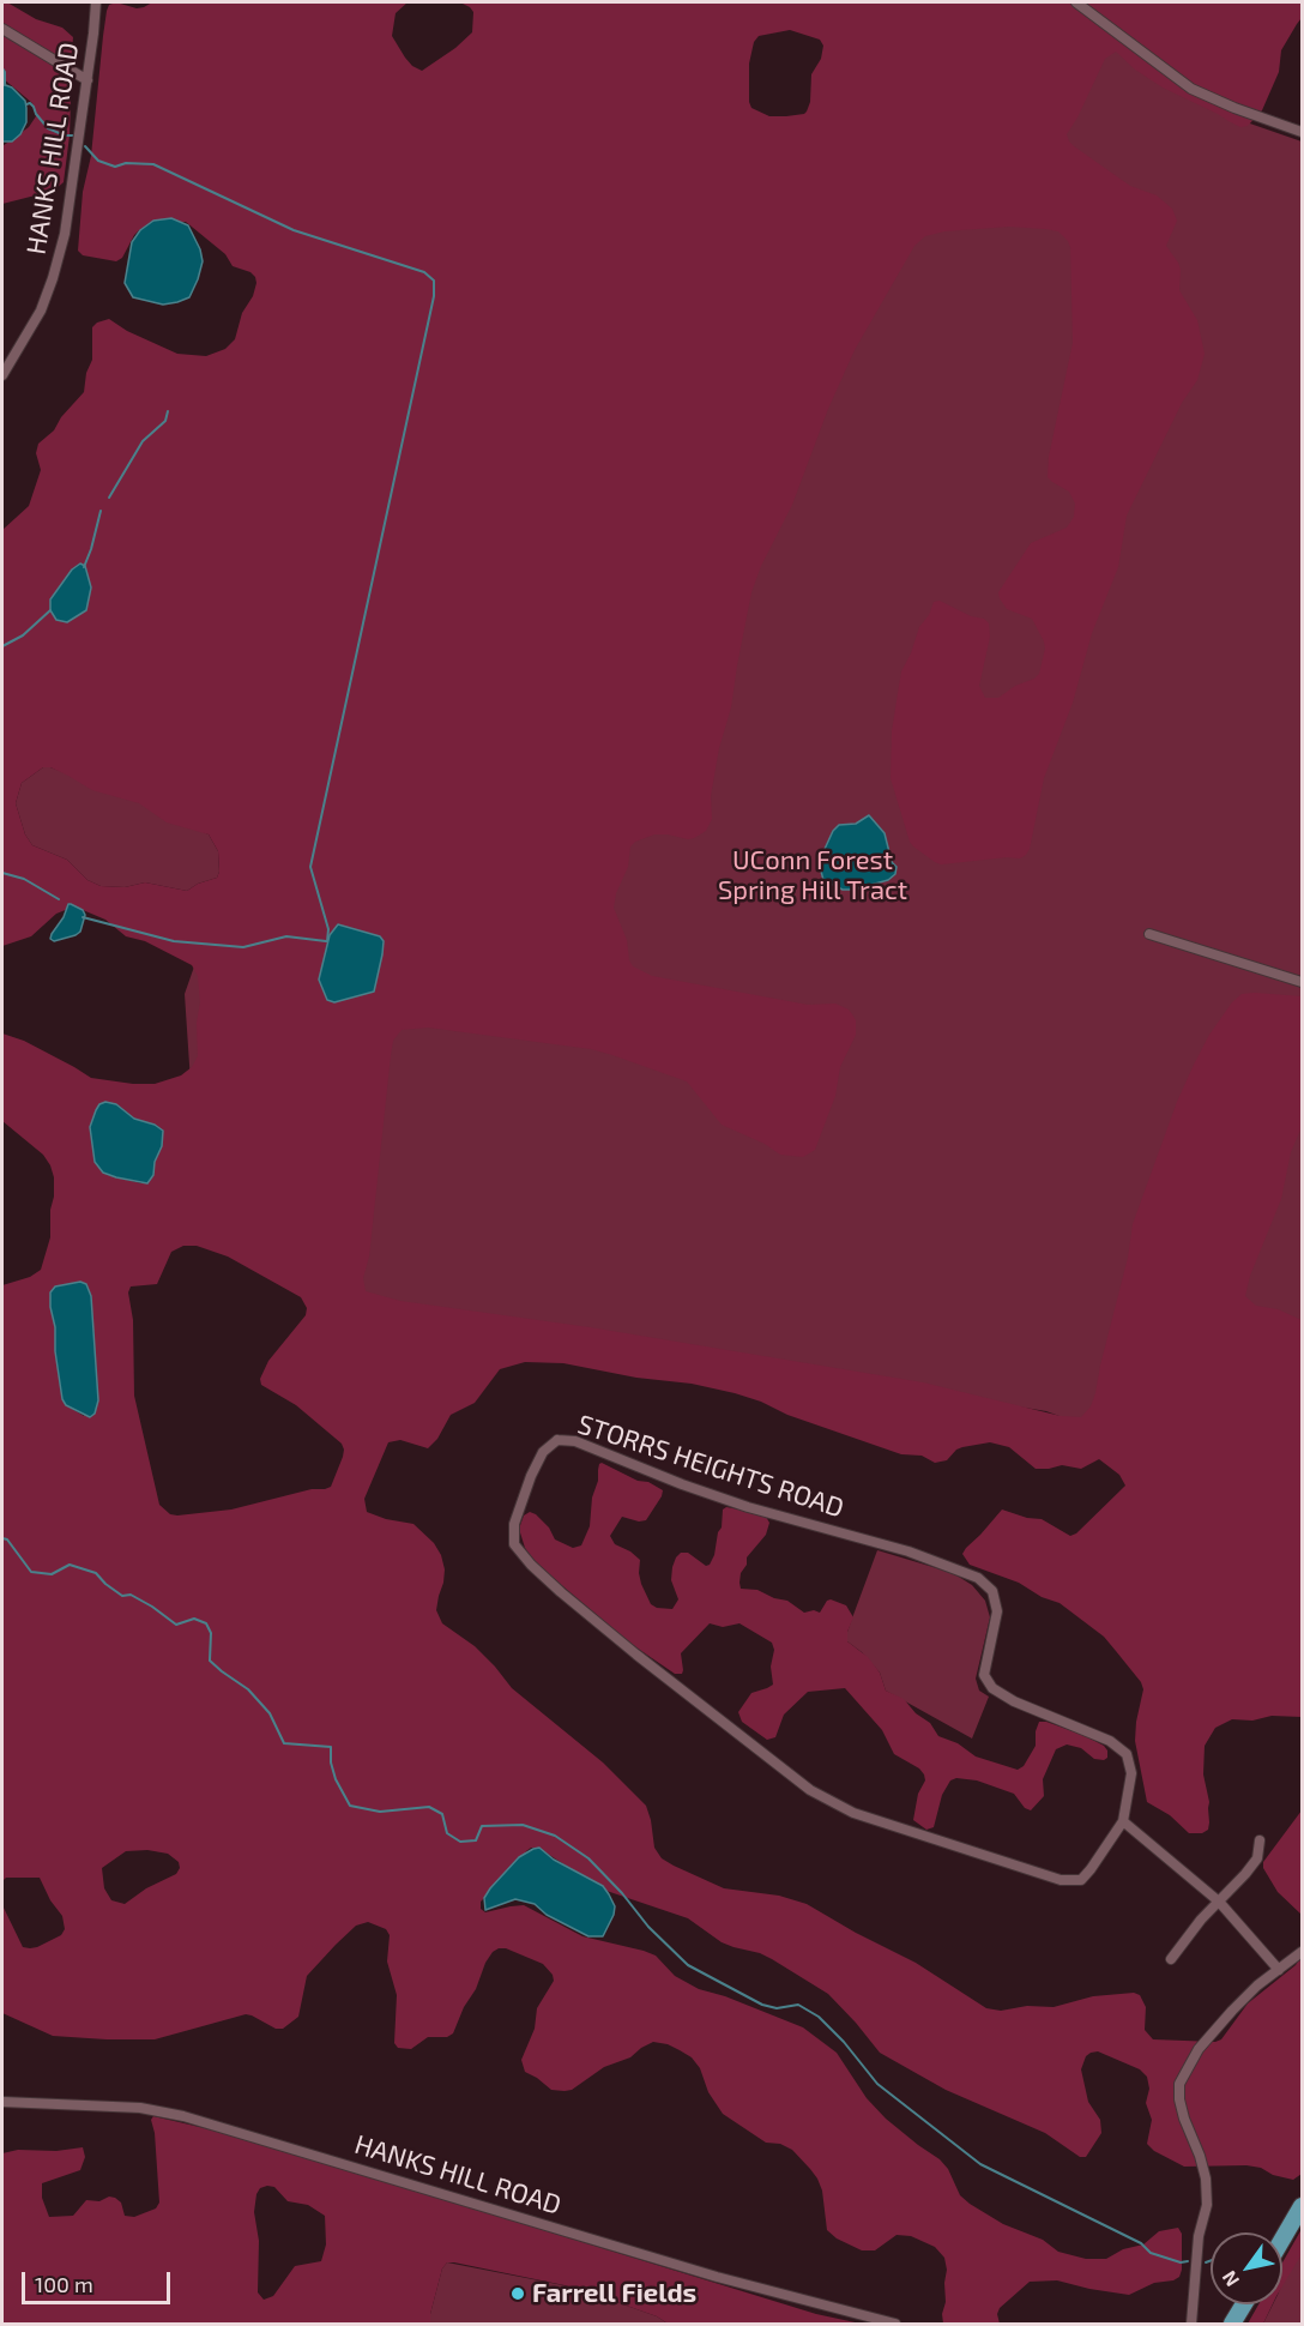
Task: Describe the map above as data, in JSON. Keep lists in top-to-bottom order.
{
  "streets": {
    "street": ["HANKS HILL ROAD", "STORRS HEIGHTS ROAD"]
  },
  "parks": ["UConn Forest Spring Hill Tract"],
  "places": ["Farrell Fields"],
  "scale_bar": "100 m",
  "north": "bottom left"
}
